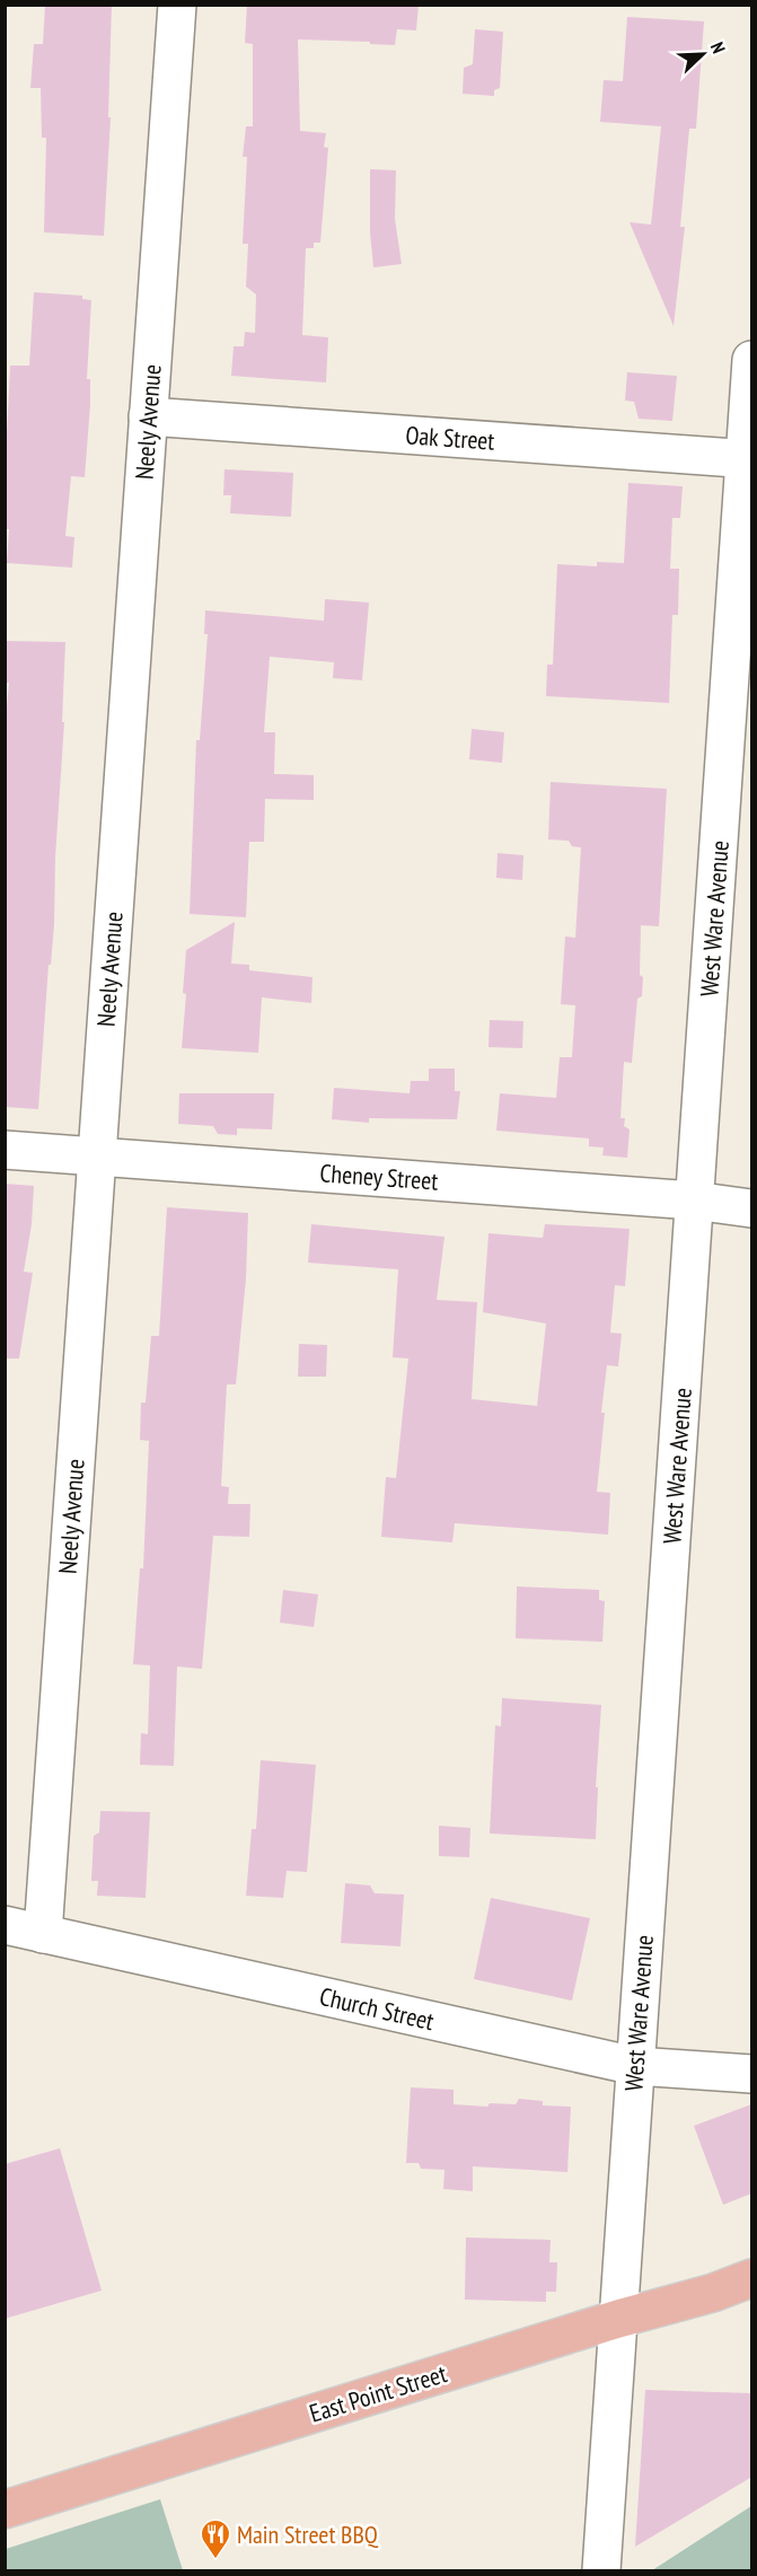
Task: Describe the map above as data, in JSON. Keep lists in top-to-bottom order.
{
  "streets": {
    "main road": ["East Point Street"],
    "street": [
      "Neely Avenue",
      "Oak Street",
      "West Ware Avenue",
      "Cheney Street",
      "Church Street"
    ]
  },
  "crossings": [
    ["Neely Avenue", "Oak Street"],
    ["Neely Avenue", "Cheney Street"],
    ["Neely Avenue", "Church Street"],
    ["Oak Street", "West Ware Avenue"],
    ["West Ware Avenue", "Cheney Street"],
    ["West Ware Avenue", "Church Street"],
    ["West Ware Avenue", "East Point Street"]
  ],
  "places": {
    "restaurant": ["Main Street BBQ"]
  },
  "north": "top right"
}
